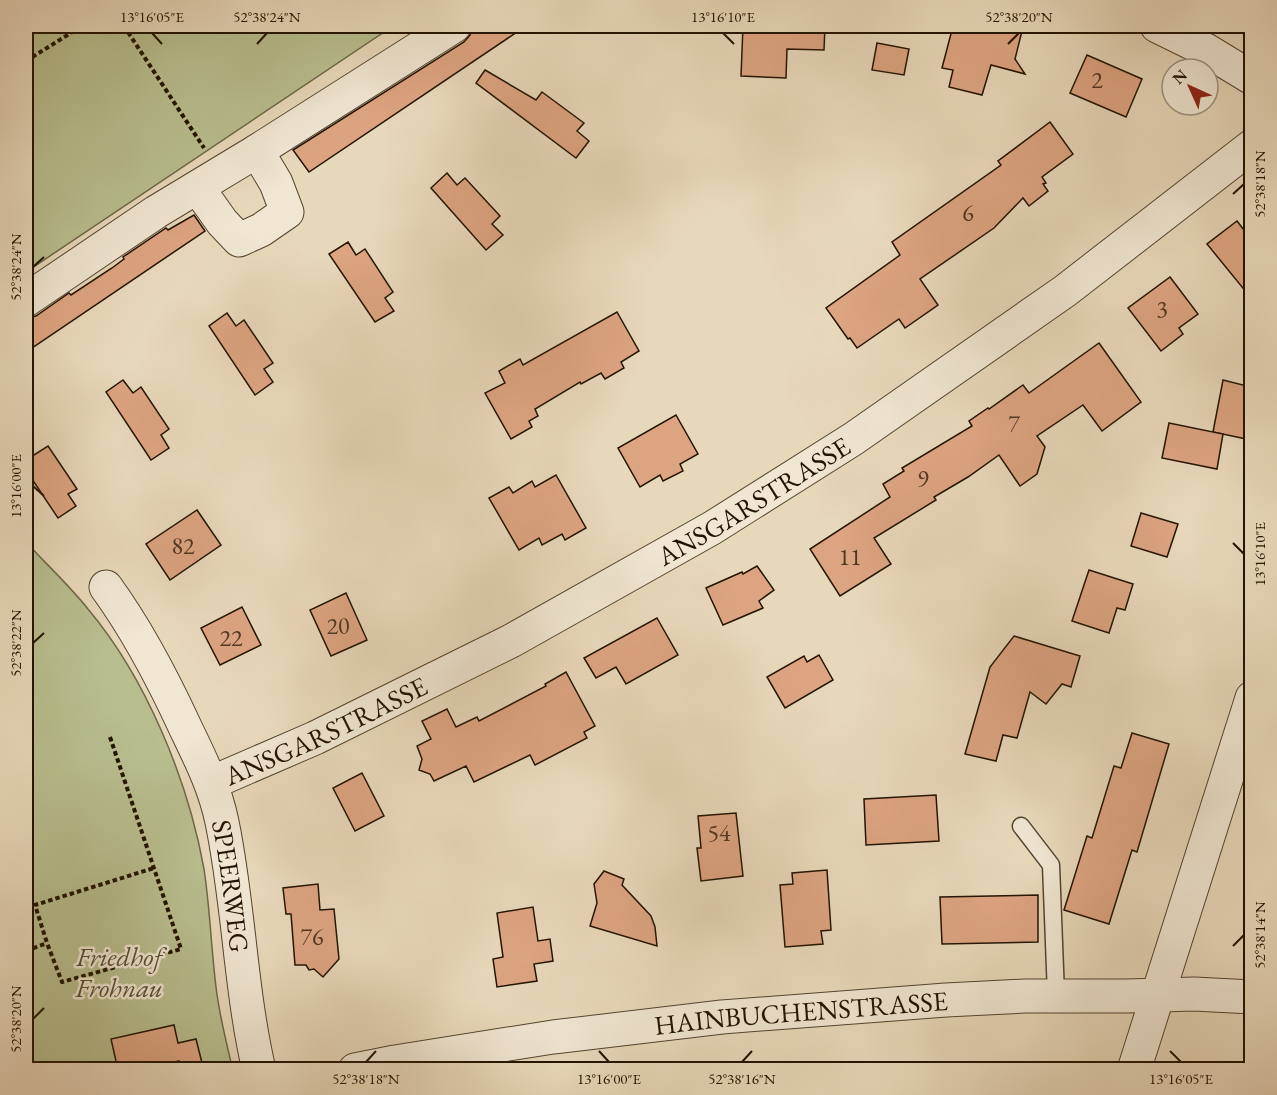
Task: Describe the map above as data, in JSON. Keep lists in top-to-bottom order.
{
  "streets": {
    "street": ["ANSGARSTRASSE", "SPEERWEG", "HAINBUCHENSTRASSE"]
  },
  "crossings": [
    ["ANSGARSTRASSE", "SPEERWEG"]
  ],
  "parks": ["Friedhof Frohnau"],
  "house_numbers": [
    "2",
    "6",
    "3",
    "7",
    "9",
    "82",
    "11",
    "20",
    "22",
    "54",
    "76"
  ],
  "north": "top left",
  "coordinates": [
    "13°16'05\"E",
    "52°38'24\"N",
    "13°16'10\"E",
    "52°38'20\"N",
    "52°38'18\"N",
    "13°16'00\"E",
    "52°38'22\"N",
    "52°38'14\"N",
    "52°38'16\"N"
  ]
}
